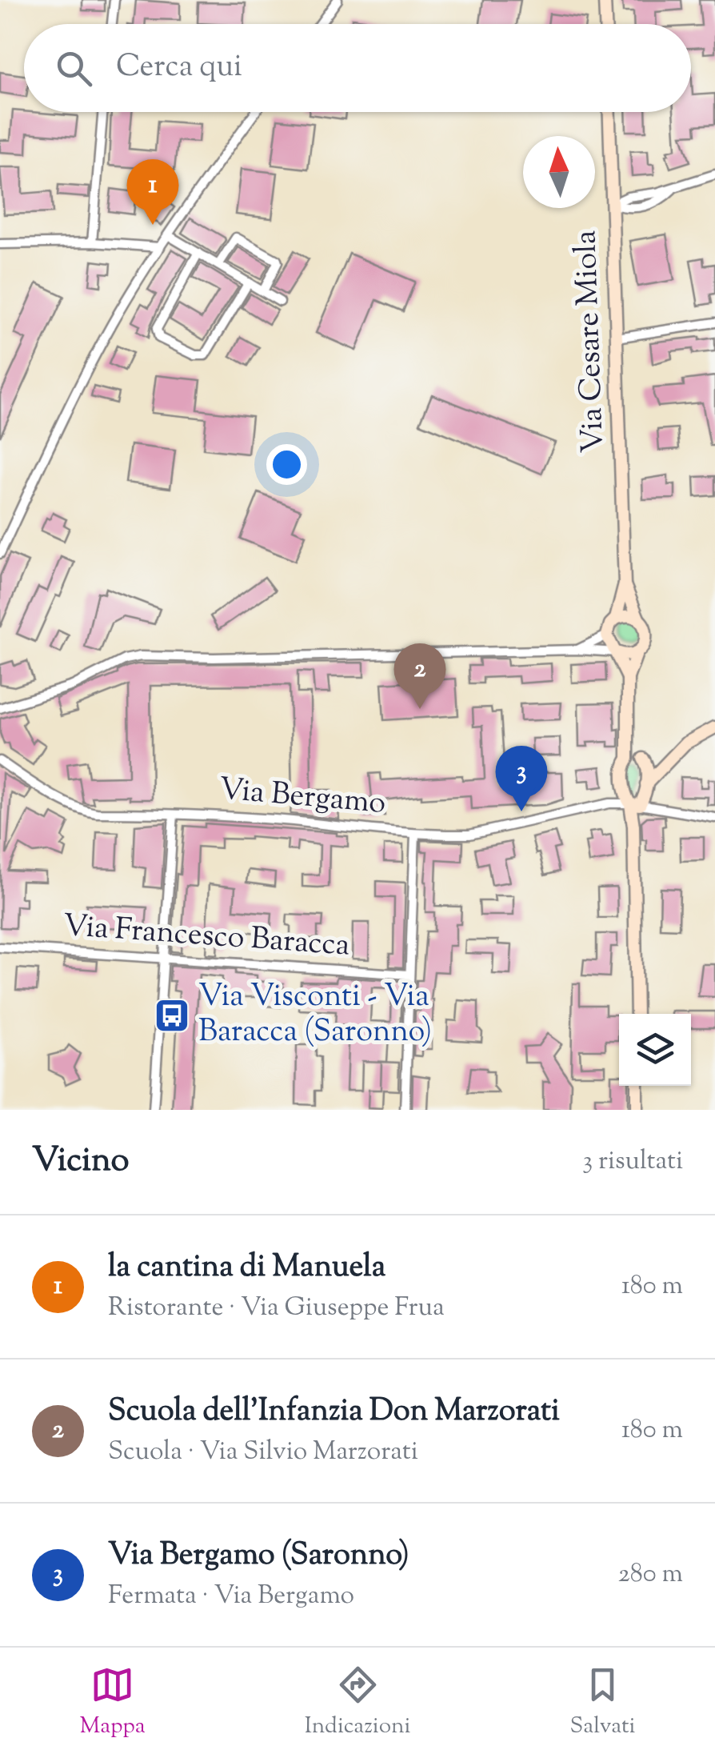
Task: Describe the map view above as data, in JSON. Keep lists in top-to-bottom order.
{
  "streets": {
    "street": ["Via Cesare Miola", "Via Bergamo", "Via Francesco Baracca"]
  },
  "places": {
    "bus stop": ["Via Visconti - Via Baracca (Saronno)"]
  },
  "north": "top",
  "page": {
    "search": "Cerca qui",
    "pins": ["1", "2", "3"],
    "heading": ["Vicino", "3 risultati"],
    "list": [
      {
        "mark": "1",
        "name": "la cantina di Manuela",
        "note": "Ristorante · Via Giuseppe Frua",
        "value": "180 m"
      },
      {
        "mark": "2",
        "name": "Scuola dell'Infanzia Don Marzorati",
        "note": "Scuola · Via Silvio Marzorati",
        "value": "180 m"
      },
      {
        "mark": "3",
        "name": "Via Bergamo (Saronno)",
        "note": "Fermata · Via Bergamo",
        "value": "280 m"
      }
    ],
    "nav": ["Mappa", "Indicazioni", "Salvati"]
  }
}
